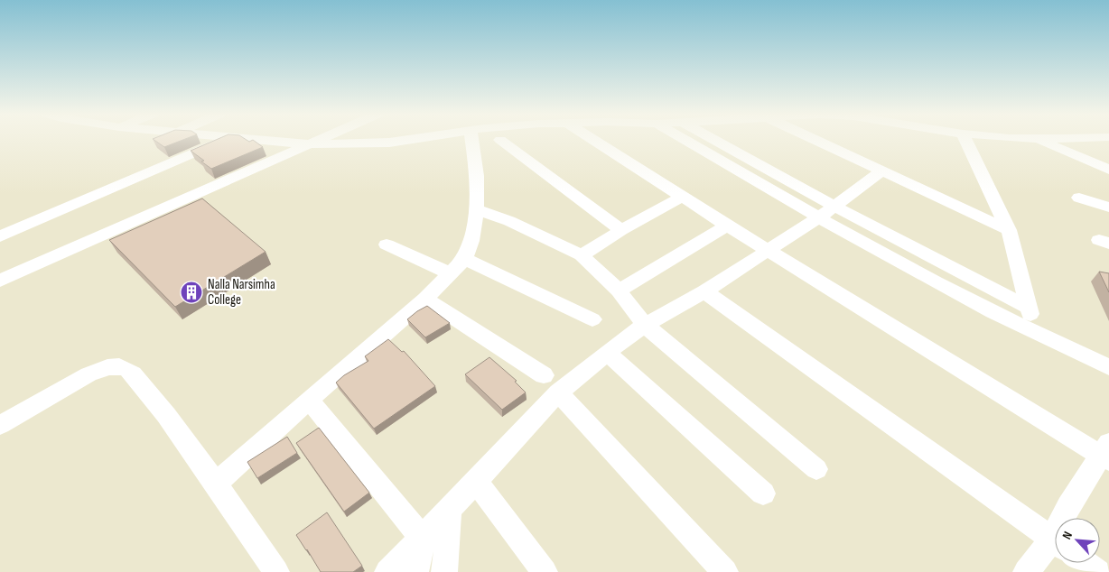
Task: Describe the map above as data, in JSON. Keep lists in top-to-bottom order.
{
  "places": {
    "building": ["Nalla Narsimha College"]
  },
  "north": "top left"
}
